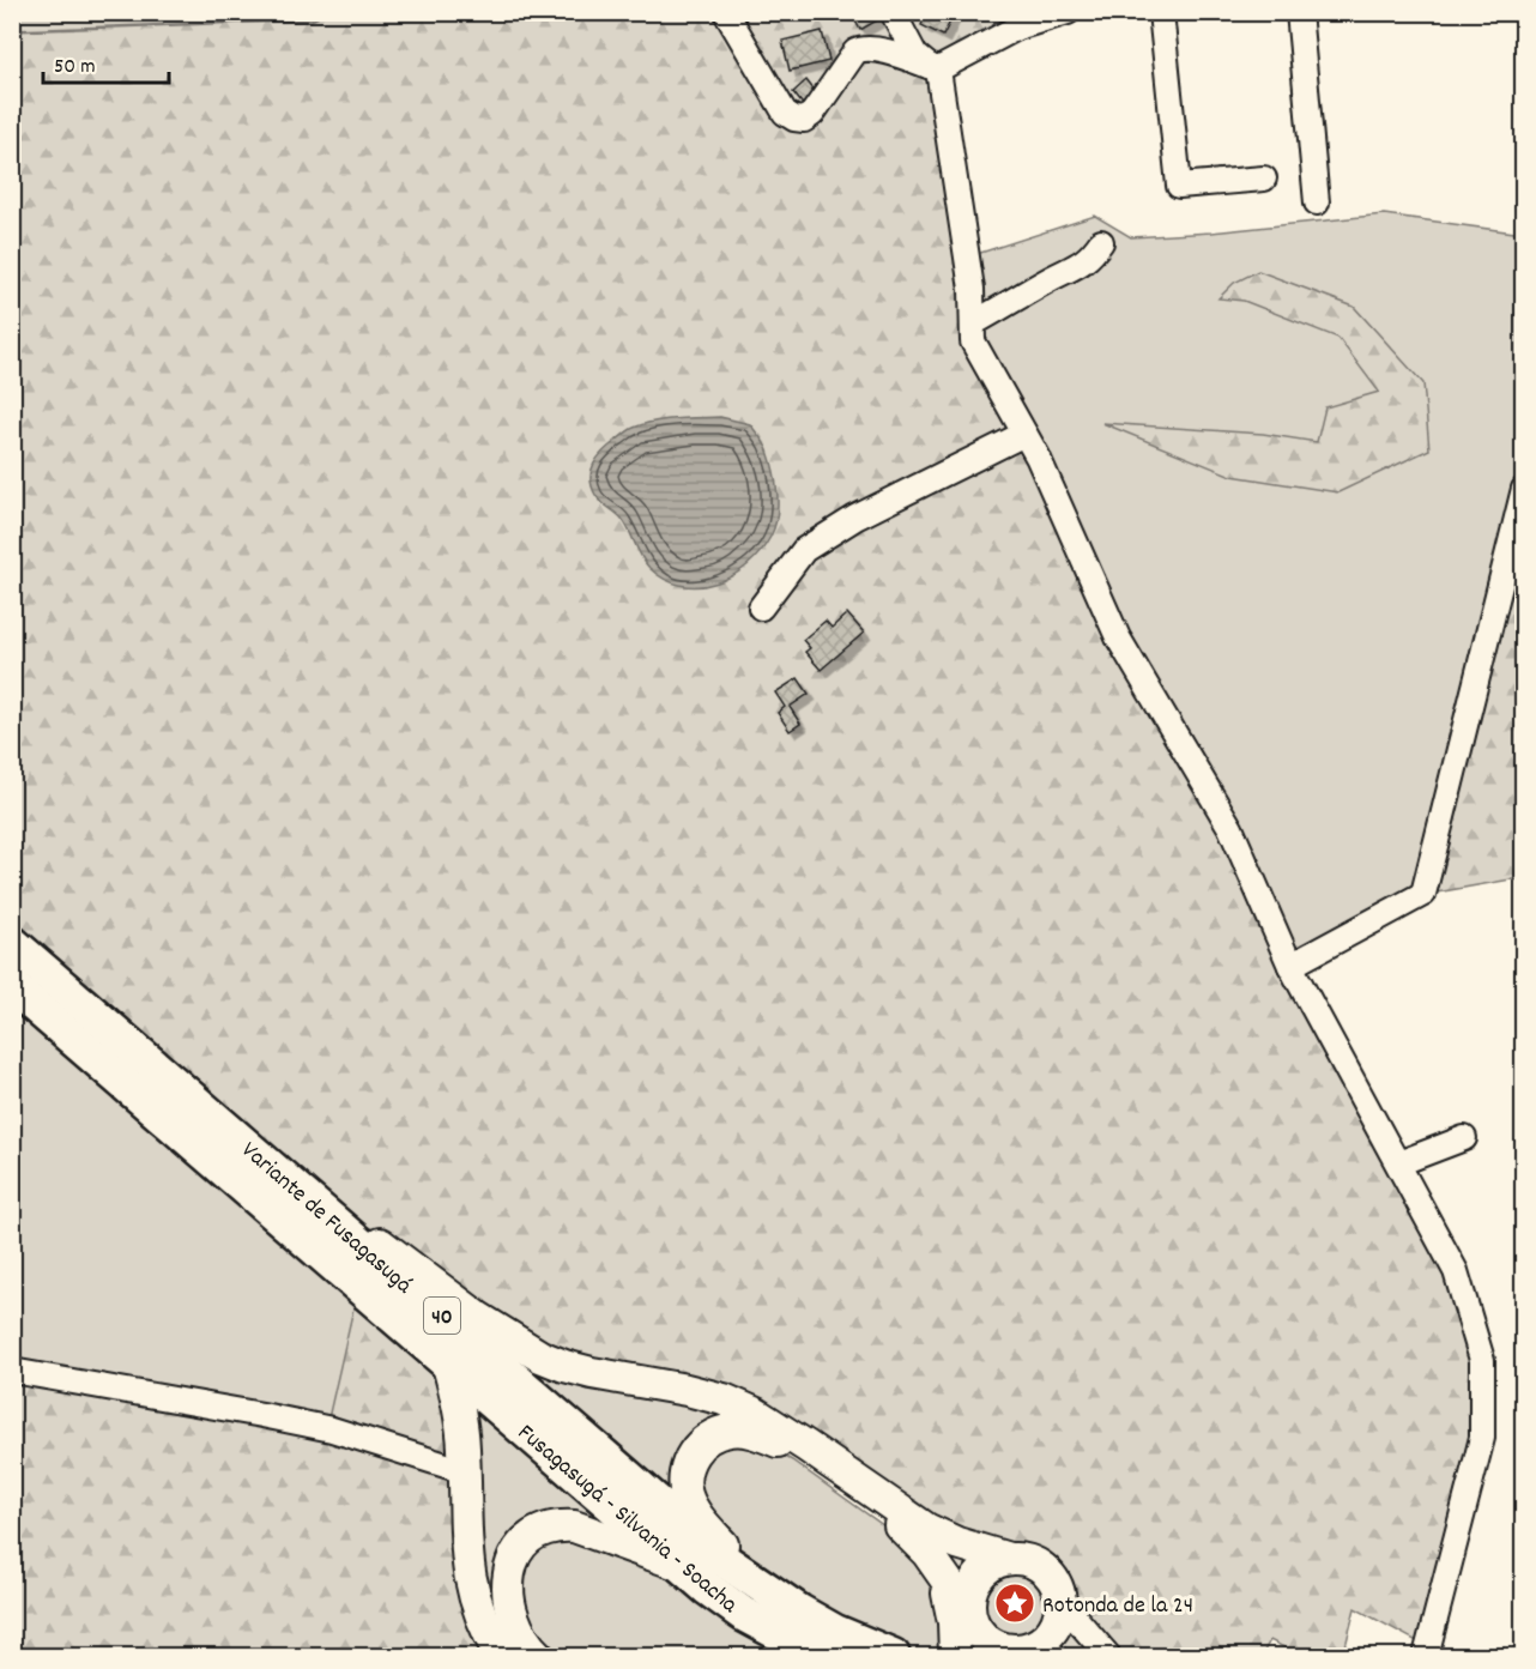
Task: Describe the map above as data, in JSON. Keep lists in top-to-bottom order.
{
  "streets": {
    "highway": ["Variante de Fusagasugá", "40", "Fusagasugá - Silvania - Soacha"]
  },
  "crossings": [
    ["Variante de Fusagasugá", "40"],
    ["Variante de Fusagasugá", "Fusagasugá - Silvania - Soacha"],
    ["40", "Fusagasugá - Silvania - Soacha"]
  ],
  "places": {
    "place": ["Rotonda de la 24"]
  },
  "scale_bar": "50 m"
}
